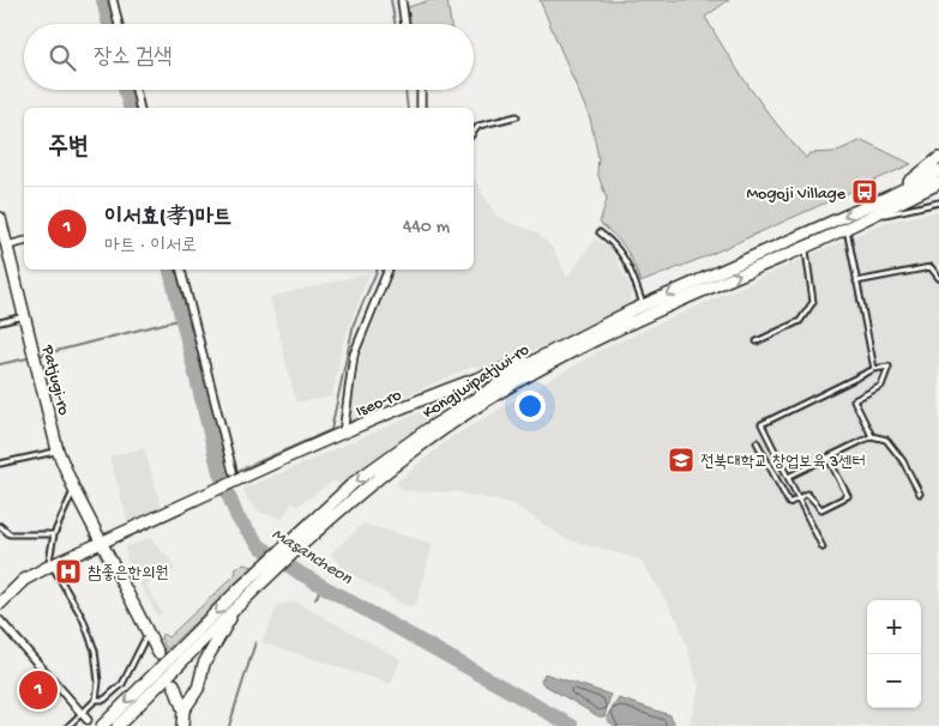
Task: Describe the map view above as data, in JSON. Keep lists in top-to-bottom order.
{
  "streets": {
    "main road": ["Patjugi-ro", "Kongjwipatjwi-ro", "Iseo-ro"]
  },
  "crossings": [
    ["Patjugi-ro", "Iseo-ro"],
    ["Kongjwipatjwi-ro", "Iseo-ro"]
  ],
  "water": ["Masancheon"],
  "places": {
    "bus stop": ["Mogoji Village"],
    "school or university": ["전북대학교 창업보육 3센터"],
    "hospital": ["참좋은한의원"]
  },
  "page": {
    "search": "장소 검색",
    "heading": "주변",
    "list": [
      {
        "mark": "1",
        "name": "이서효(孝)마트",
        "note": "마트 · 이서로",
        "value": "440 m"
      }
    ],
    "map_buttons": ["+", "−"],
    "pins": "1"
  }
}
